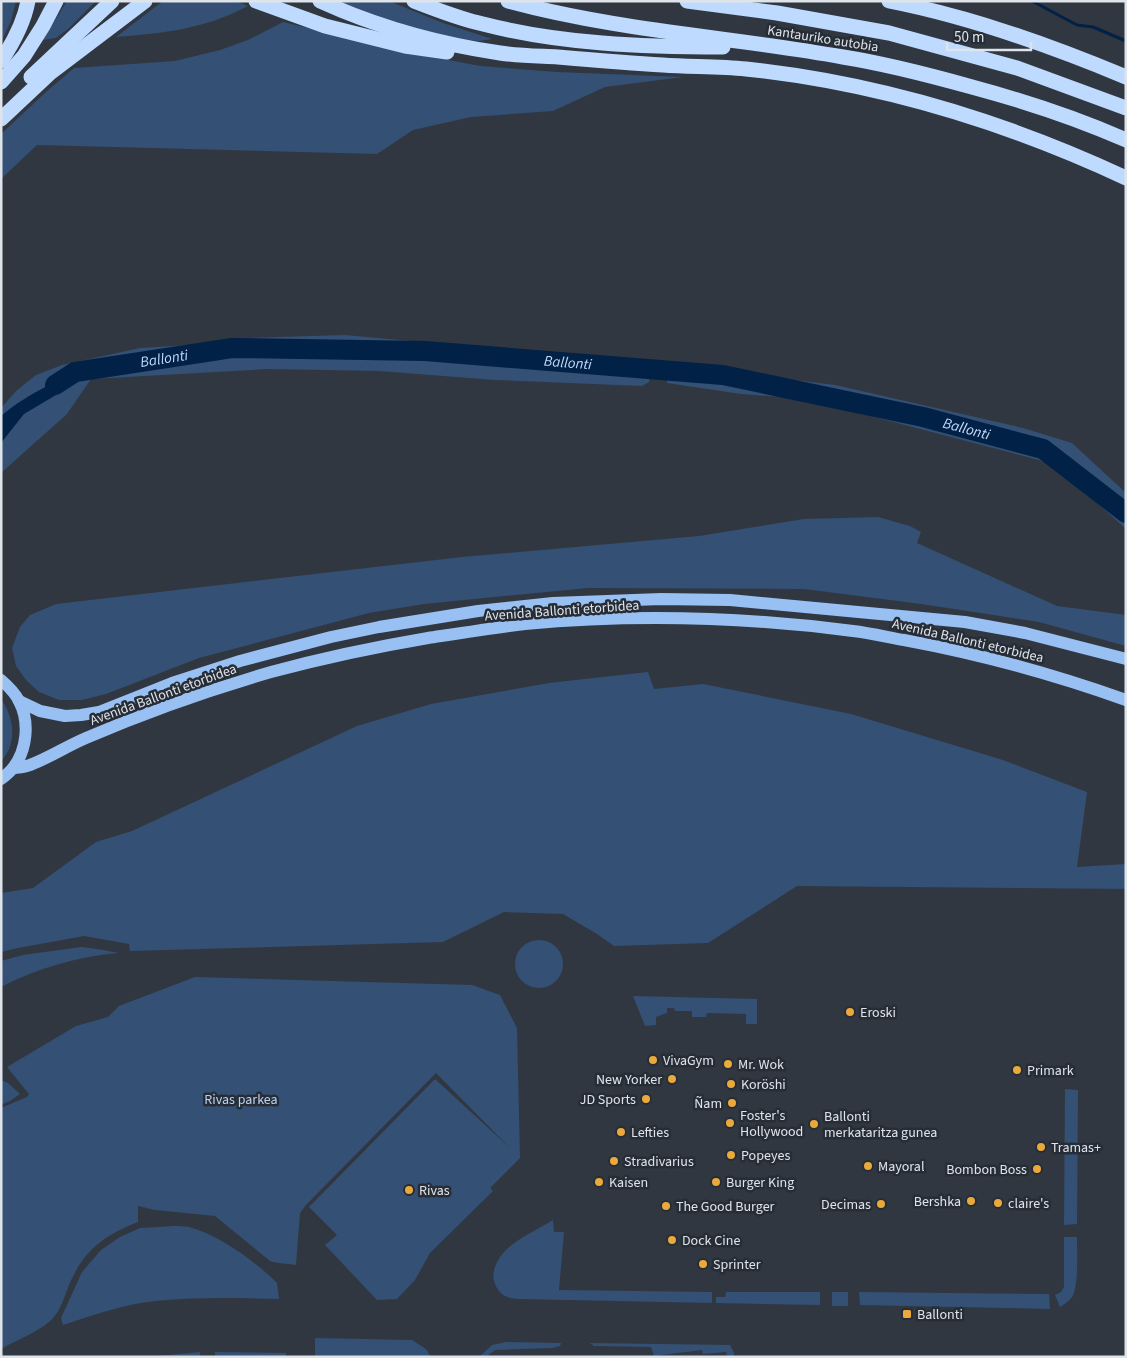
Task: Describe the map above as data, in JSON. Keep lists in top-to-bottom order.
{
  "streets": {
    "highway": ["Kantauriko autobia"],
    "main road": ["Avenida Ballonti etorbidea"]
  },
  "water": ["Ballonti"],
  "parks": ["Rivas parkea"],
  "places": {
    "other": [
      "Eroski",
      "VivaGym",
      "Mr. Wok",
      "Primark",
      "New Yorker",
      "Koröshi",
      "JD Sports",
      "Ñam",
      "Foster's Hollywood",
      "Ballonti merkataritza gunea",
      "Lefties",
      "Tramas+",
      "Popeyes",
      "Stradivarius",
      "Mayoral",
      "Bombon Boss",
      "Kaisen",
      "Burger King",
      "Rivas",
      "Bershka",
      "claire's",
      "Decimas",
      "The Good Burger",
      "Dock Cine",
      "Sprinter"
    ],
    "transit": ["Ballonti"]
  },
  "scale_bar": "50 m"
}
